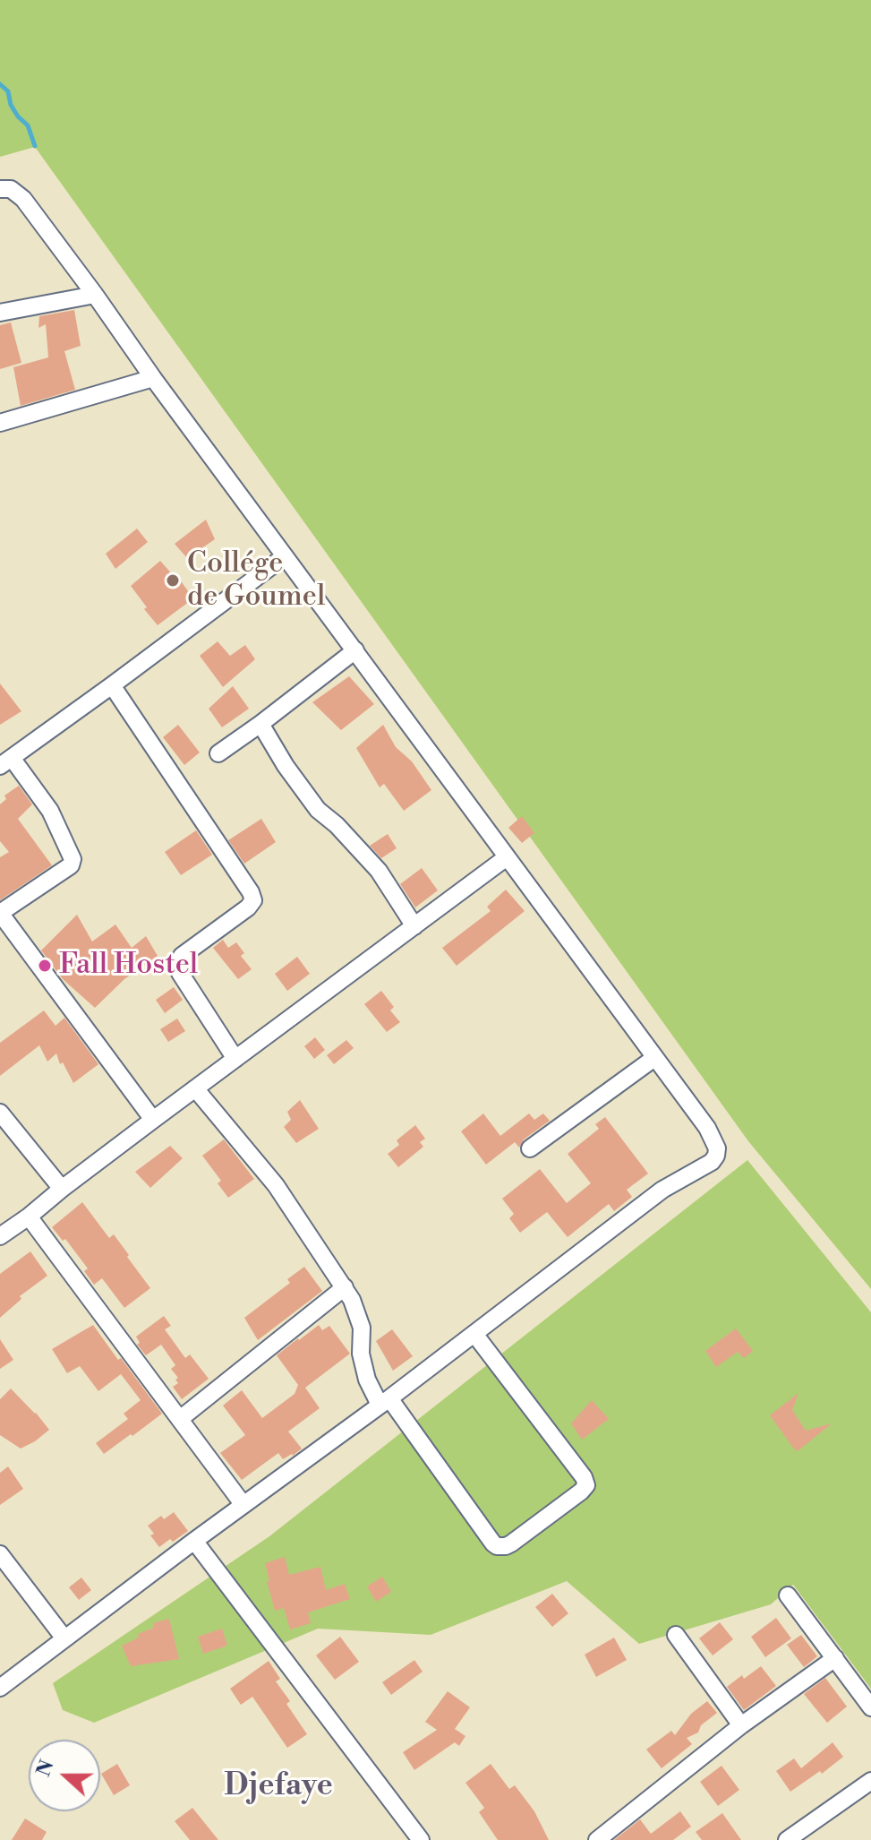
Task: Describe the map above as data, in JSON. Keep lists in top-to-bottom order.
{
  "districts": ["Djefaye"],
  "places": ["Collége de Goumel", "Fall Hostel"],
  "north": "left"
}
